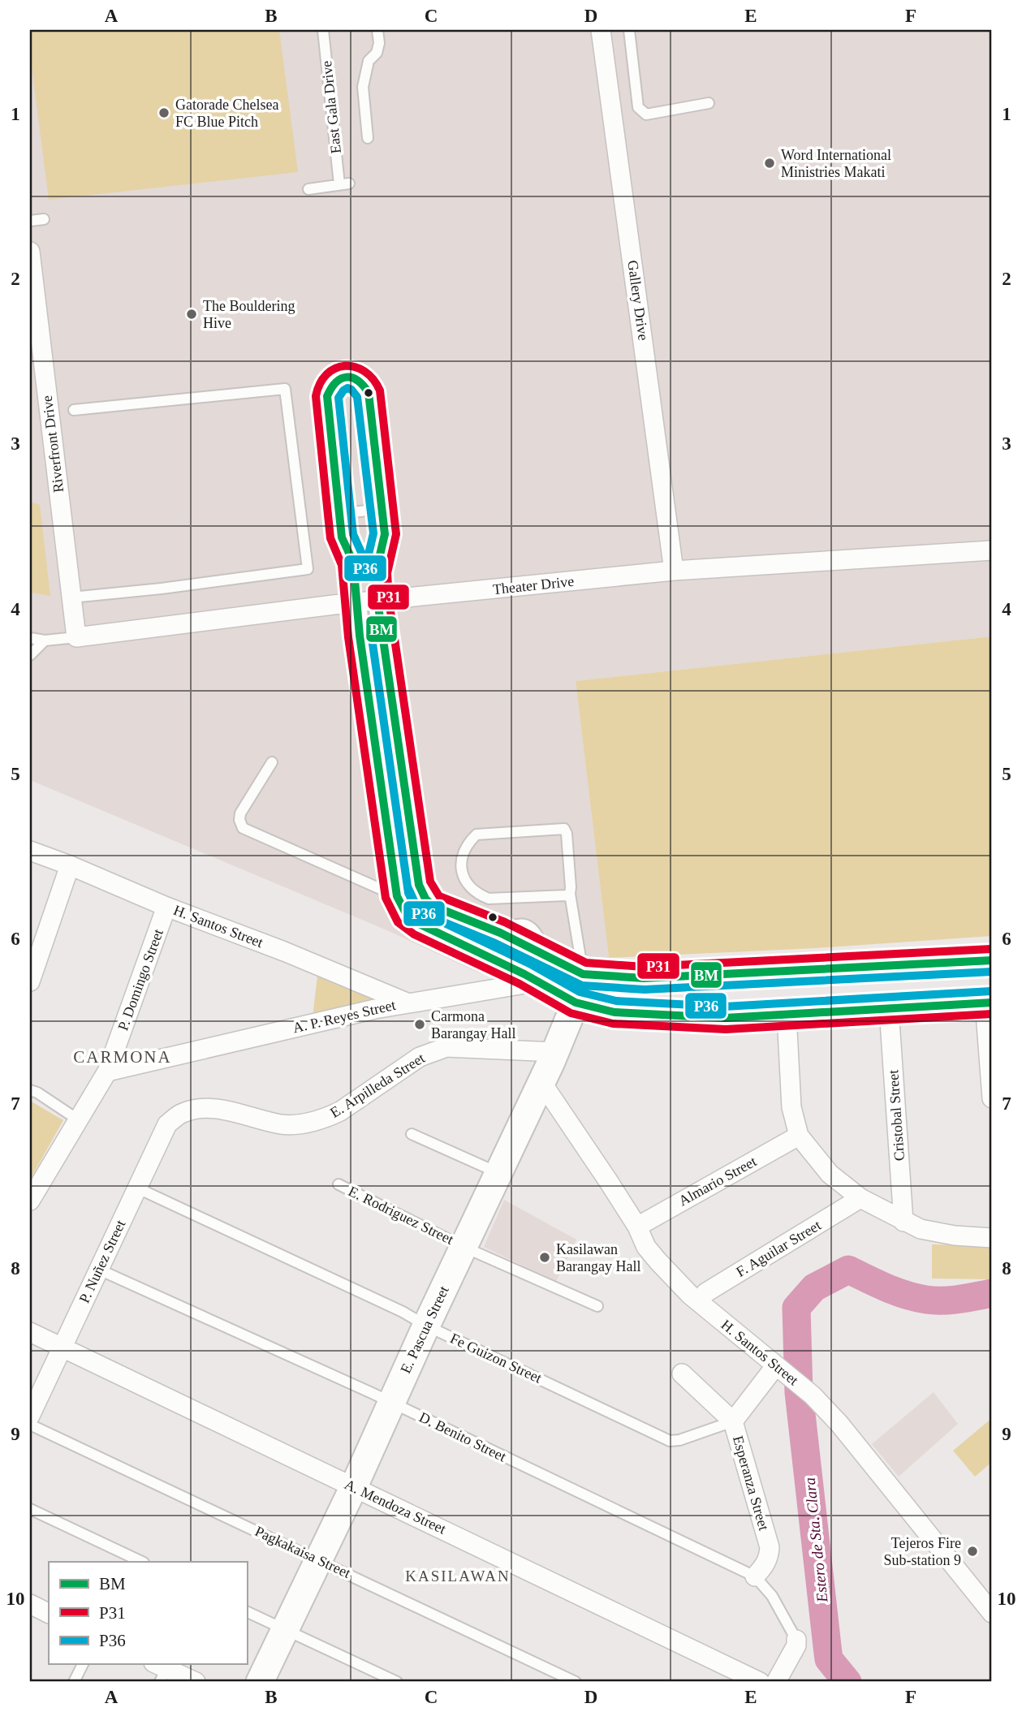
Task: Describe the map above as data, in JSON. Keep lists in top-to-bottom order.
{
  "streets": {
    "street": [
      "Gallery Drive",
      "Riverfront Drive",
      "Theater Drive",
      "H. Santos Street",
      "P. Domingo Street",
      "A. P. Reyes Street",
      "E. Arpilleda Street",
      "Cristobal Street",
      "Almario Street",
      "F. Aguilar Street",
      "P. Nuñez Street",
      "E. Pascua Street",
      "Esperanza Street",
      "A. Mendoza Street"
    ],
    "lane": [
      "East Gala Drive",
      "E. Rodriguez Street",
      "Fe Guizon Street",
      "D. Benito Street",
      "Pagkakaisa Street"
    ]
  },
  "crossings": [
    ["Gallery Drive", "Theater Drive"],
    ["Riverfront Drive", "Theater Drive"],
    ["H. Santos Street", "P. Domingo Street"],
    ["H. Santos Street", "A. P. Reyes Street"],
    ["H. Santos Street", "E. Arpilleda Street"],
    ["H. Santos Street", "Almario Street"],
    ["H. Santos Street", "F. Aguilar Street"],
    ["H. Santos Street", "E. Pascua Street"],
    ["P. Domingo Street", "A. P. Reyes Street"],
    ["A. P. Reyes Street", "E. Pascua Street"],
    ["E. Arpilleda Street", "P. Nuñez Street"],
    ["E. Arpilleda Street", "E. Pascua Street"],
    ["E. Rodriguez Street", "E. Pascua Street"],
    ["P. Nuñez Street", "Fe Guizon Street"],
    ["P. Nuñez Street", "D. Benito Street"],
    ["P. Nuñez Street", "A. Mendoza Street"],
    ["E. Pascua Street", "Fe Guizon Street"],
    ["E. Pascua Street", "D. Benito Street"],
    ["E. Pascua Street", "A. Mendoza Street"],
    ["E. Pascua Street", "Pagkakaisa Street"],
    ["Fe Guizon Street", "Esperanza Street"],
    ["D. Benito Street", "Esperanza Street"]
  ],
  "districts": ["CARMONA", "KASILAWAN"],
  "water": ["Estero de Sta. Clara"],
  "places": [
    "Gatorade Chelsea FC Blue Pitch",
    "Word International Ministries Makati",
    "The Bouldering Hive",
    "Carmona Barangay Hall",
    "Kasilawan Barangay Hall",
    "Tejeros Fire Sub-station 9"
  ],
  "lines": ["transit line P31", "transit line BM", "transit line P36"],
  "legend": ["BM", "P31", "P36"],
  "grid": {
    "columns": [
      "A",
      "B",
      "C",
      "D",
      "E",
      "F"
    ],
    "rows": [
      "1",
      "2",
      "3",
      "4",
      "5",
      "6",
      "7",
      "8",
      "9",
      "10"
    ]
  }
}
